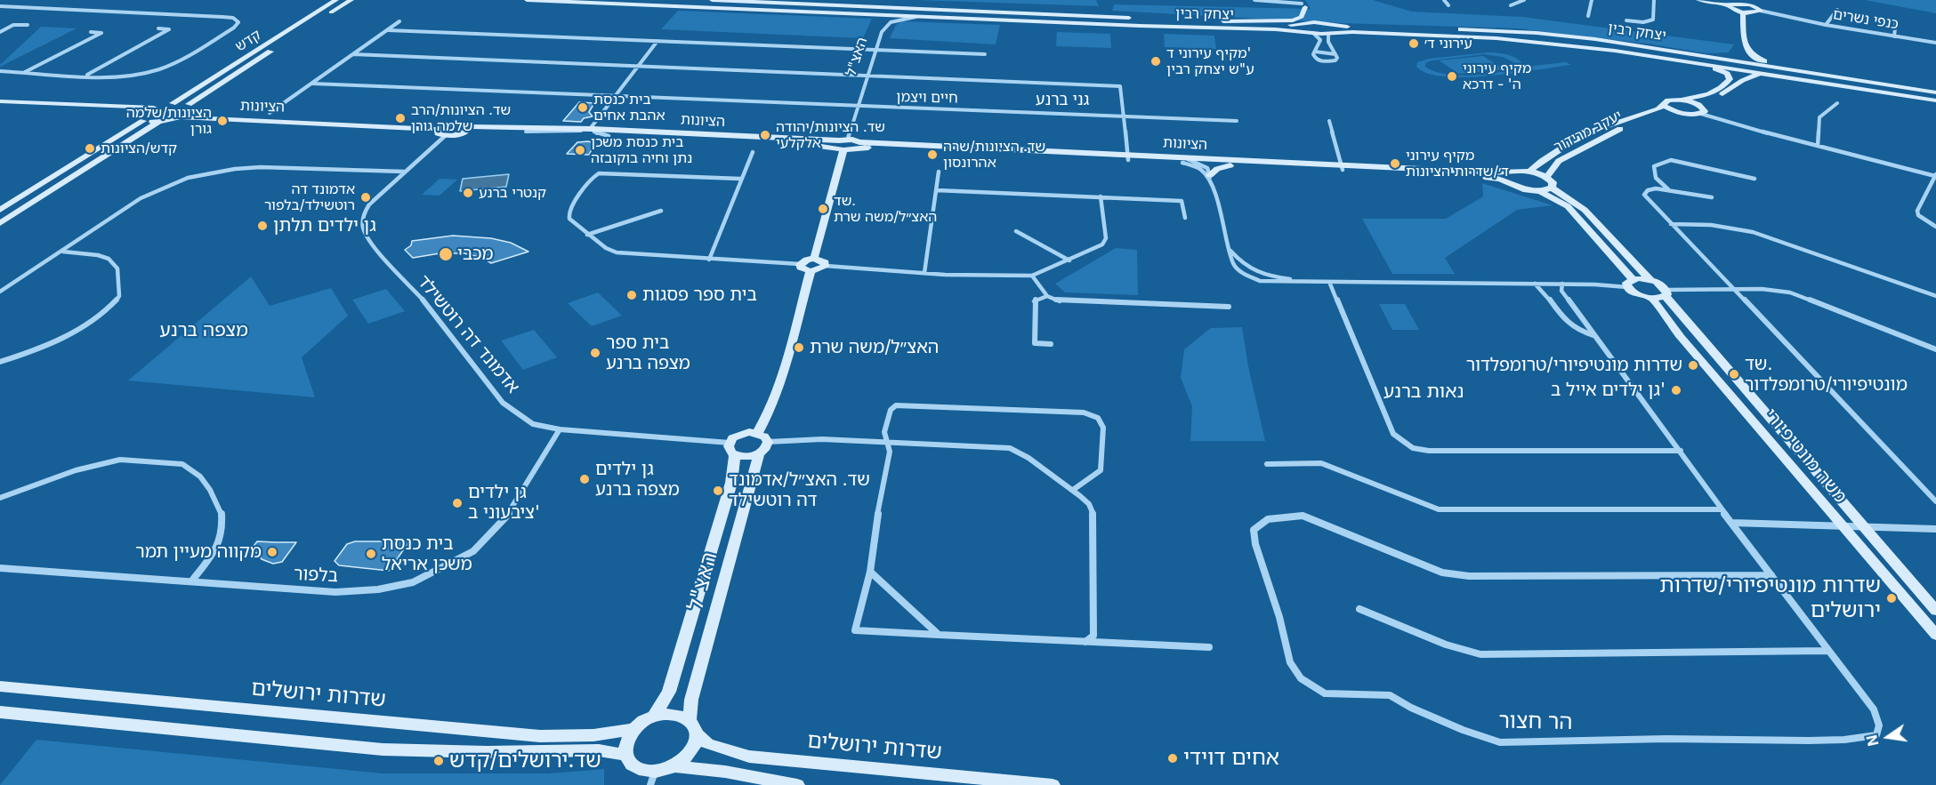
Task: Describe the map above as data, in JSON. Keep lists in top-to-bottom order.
{
  "streets": {
    "street": [
      "יצחק רבין",
      "כנפי נשרים",
      "קדש",
      "האצ\"ל",
      "חיים ויצמן",
      "הציונות",
      "יעקב מרידור",
      "אדמונד דה רוטשילד",
      "משה מונטיפיורי",
      "בלפור",
      "שדרות ירושלים",
      "הר חצור"
    ]
  },
  "crossings": [
    ["יצחק רבין", "האצ\"ל"],
    ["קדש", "הציונות"],
    ["האצ\"ל", "חיים ויצמן"],
    ["האצ\"ל", "אדמונד דה רוטשילד"],
    ["האצ\"ל", "שדרות ירושלים"],
    ["הציונות", "יעקב מרידור"],
    ["אדמונד דה רוטשילד", "בלפור"]
  ],
  "districts": ["גני ברנע", "מצפה ברנע", "נאות ברנע"],
  "places": [
    "עירוני ד׳",
    "מקיף עירוני ד' ע\"ש יצחק רבין",
    "מקיף עירוני ה' - דרכא",
    "בית כנסת אהבת אחים",
    "שד. הציונות/הרב שלמה גורן",
    "הציונות/שלמה גורן",
    "שד. הציונות/יהודה אלקלעי",
    "קדש/הציונות",
    "בית כנסת משכן נתן וחיה בוקובזה",
    "שד. הציונות/שרה אהרונסון",
    "מקיף עירוני ד׳/שדרות הציונות",
    "קנטרי ברנע",
    "אדמונד דה רוטשילד/בלפור",
    "שד. האצ״ל/משה שרת",
    "גן ילדים תלתן",
    "מכבי",
    "בית ספר פסגות",
    "האצ״ל/משה שרת",
    "בית ספר מצפה ברנע",
    "שדרות מונטיפיורי/טרומפלדור",
    "שד. מונטיפיורי/טרומפלדור",
    "גן ילדים אייל ב'",
    "גן ילדים מצפה ברנע",
    "שד. האצ״ל/אדמונד דה רוטשילד",
    "גן ילדים ציבעוני ב'",
    "מקווה מעיין תמר",
    "בית כנסת משכן אריאל",
    "שדרות מונטיפיורי/שדרות ירושלים",
    "אחים דוידי",
    "שד.ירושלים/קדש"
  ],
  "north": "left"
}
